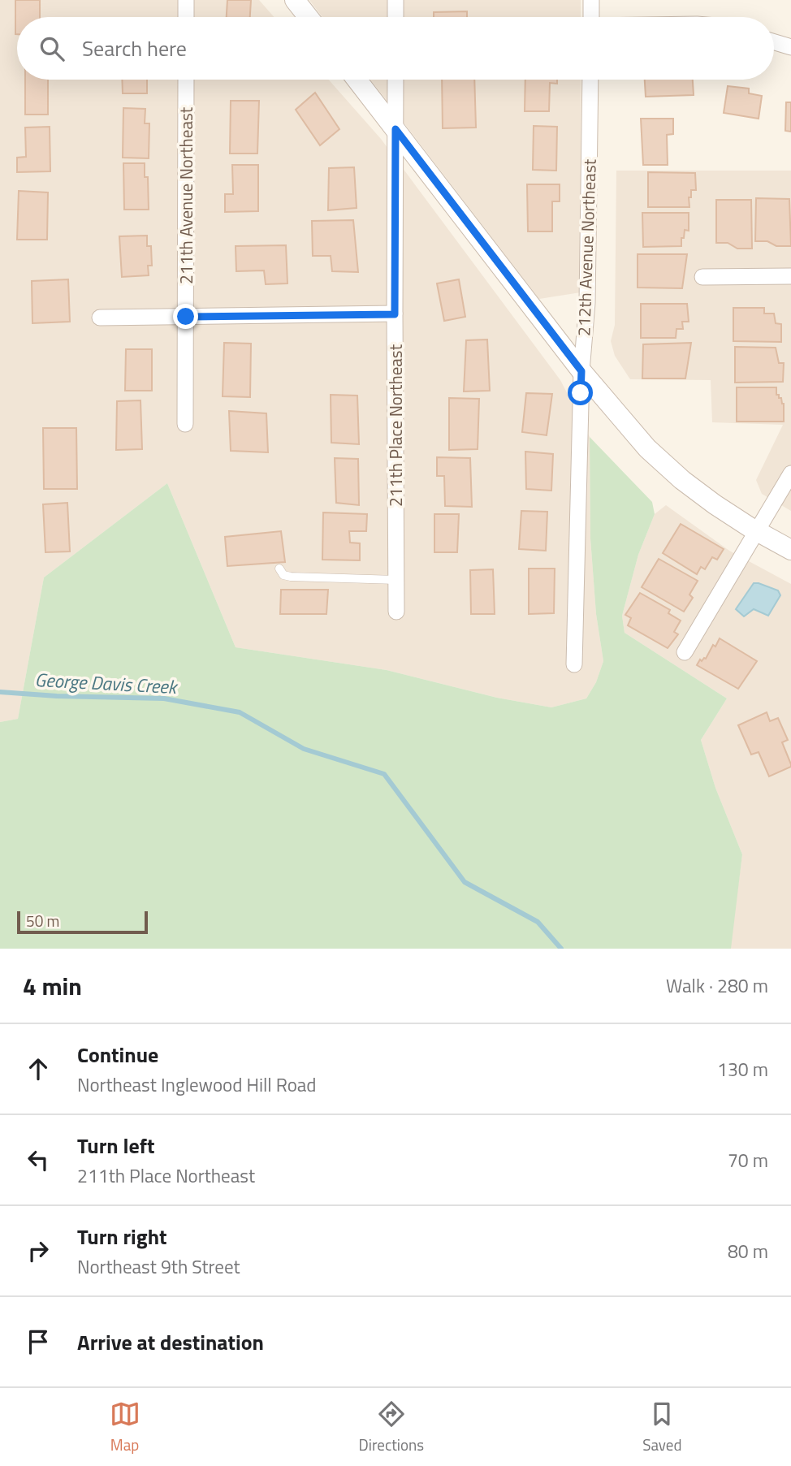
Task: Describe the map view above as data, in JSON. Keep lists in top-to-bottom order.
{
  "streets": {
    "street": ["211th Avenue Northeast", "212th Avenue Northeast", "211th Place Northeast"]
  },
  "water": ["George Davis Creek"],
  "scale_bar": "50 m",
  "page": {
    "search": "Search here",
    "scale": "50 m",
    "heading": ["4 min", "Walk · 280 m"],
    "list": [
      ["Continue", "Northeast Inglewood Hill Road", "130 m"],
      ["Turn left", "211th Place Northeast", "70 m"],
      ["Turn right", "Northeast 9th Street", "80 m"],
      "Arrive at destination"
    ],
    "nav": ["Map", "Directions", "Saved"]
  }
}
